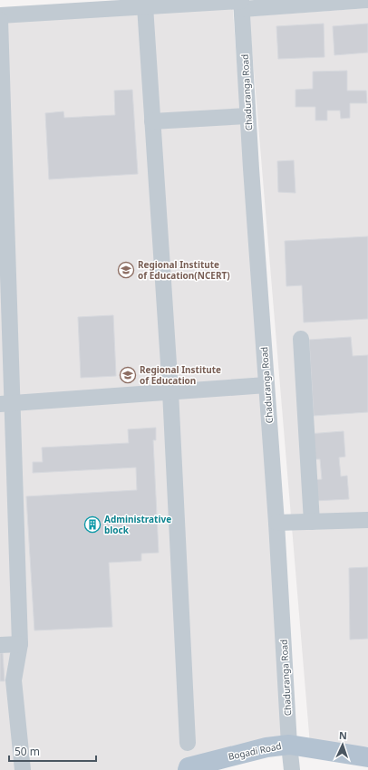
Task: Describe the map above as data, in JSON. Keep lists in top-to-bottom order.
{
  "streets": {
    "main road": ["Bogadi Road"],
    "street": ["Chaduranga Road"]
  },
  "crossings": [
    ["Chaduranga Road", "Bogadi Road"]
  ],
  "places": {
    "school or university": ["Regional Institute of Education(NCERT)", "Regional Institute of Education"],
    "building": ["Administrative block"]
  },
  "scale_bar": "50 m",
  "north": "top"
}
